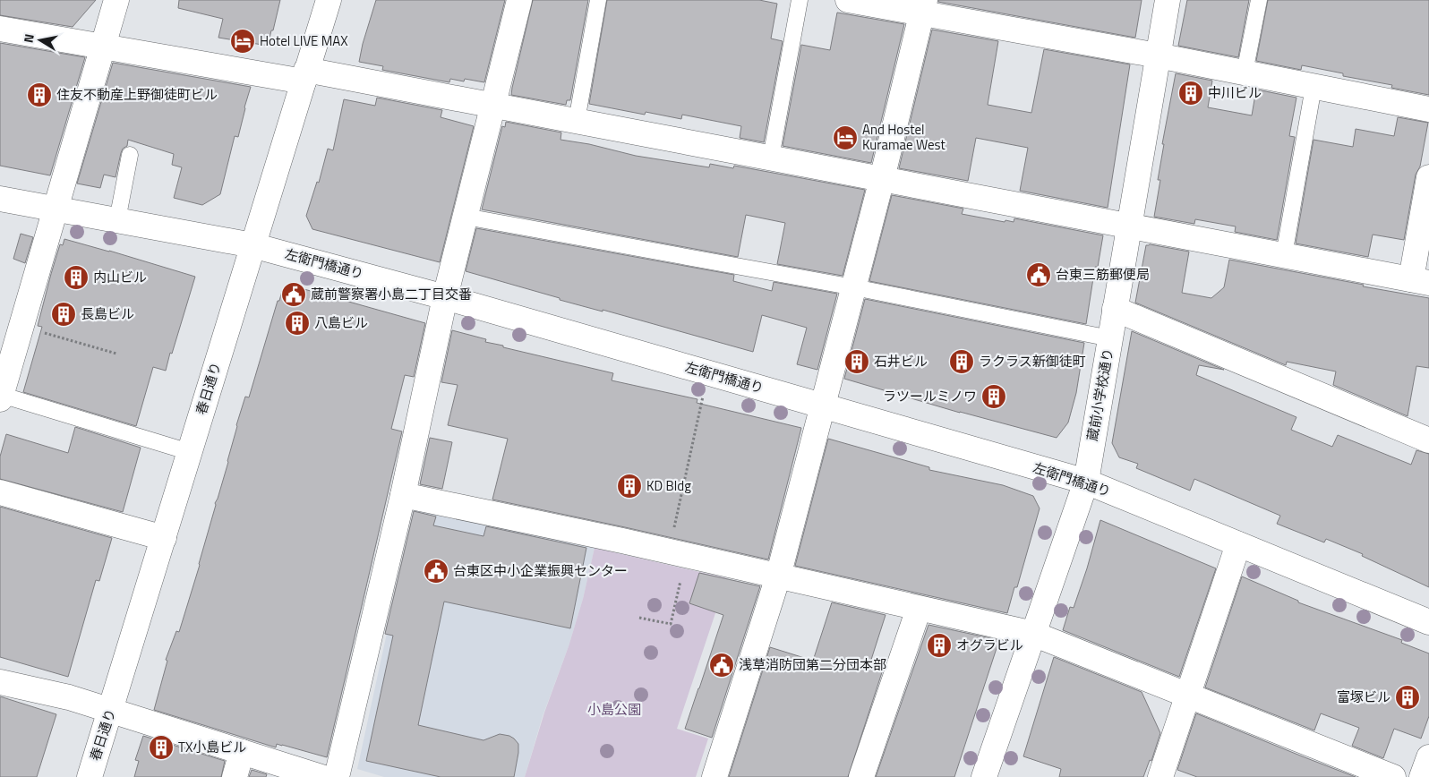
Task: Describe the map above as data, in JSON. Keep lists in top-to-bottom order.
{
  "streets": {
    "street": ["左衛門橋通り", "春日通り", "蔵前小学校通り"]
  },
  "crossings": [
    ["左衛門橋通り", "春日通り"],
    ["左衛門橋通り", "蔵前小学校通り"]
  ],
  "parks": ["小島公園"],
  "places": {
    "hotel": ["Hotel LIVE MAX", "And Hostel Kuramae West"],
    "building": [
      "中川ビル",
      "住友不動産上野御徒町ビル",
      "内山ビル",
      "長島ビル",
      "八島ビル",
      "石井ビル",
      "ラクラス新御徒町",
      "ラツールミノワ",
      "KD Bldg",
      "オグラビル",
      "富塚ビル",
      "TX小島ビル"
    ],
    "public building": [
      "台東三筋郵便局",
      "蔵前警察署小島二丁目交番",
      "台東区中小企業振興センター",
      "浅草消防団第二分団本部"
    ]
  },
  "north": "left"
}
